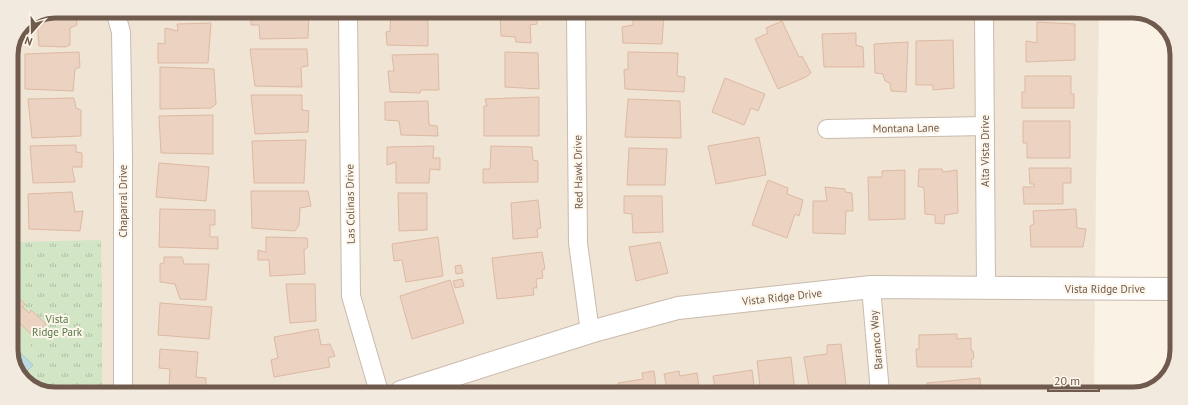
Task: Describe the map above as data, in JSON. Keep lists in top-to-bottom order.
{
  "streets": {
    "street": [
      "Montana Lane",
      "Alta Vista Drive",
      "Red Hawk Drive",
      "Chaparral Drive",
      "Las Colinas Drive",
      "Vista Ridge Drive",
      "Baranco Way"
    ]
  },
  "crossings": [
    ["Montana Lane", "Alta Vista Drive"],
    ["Alta Vista Drive", "Vista Ridge Drive"],
    ["Red Hawk Drive", "Vista Ridge Drive"],
    ["Vista Ridge Drive", "Baranco Way"]
  ],
  "parks": ["Vista Ridge Park"],
  "scale_bar": "20 m",
  "north": "bottom"
}
